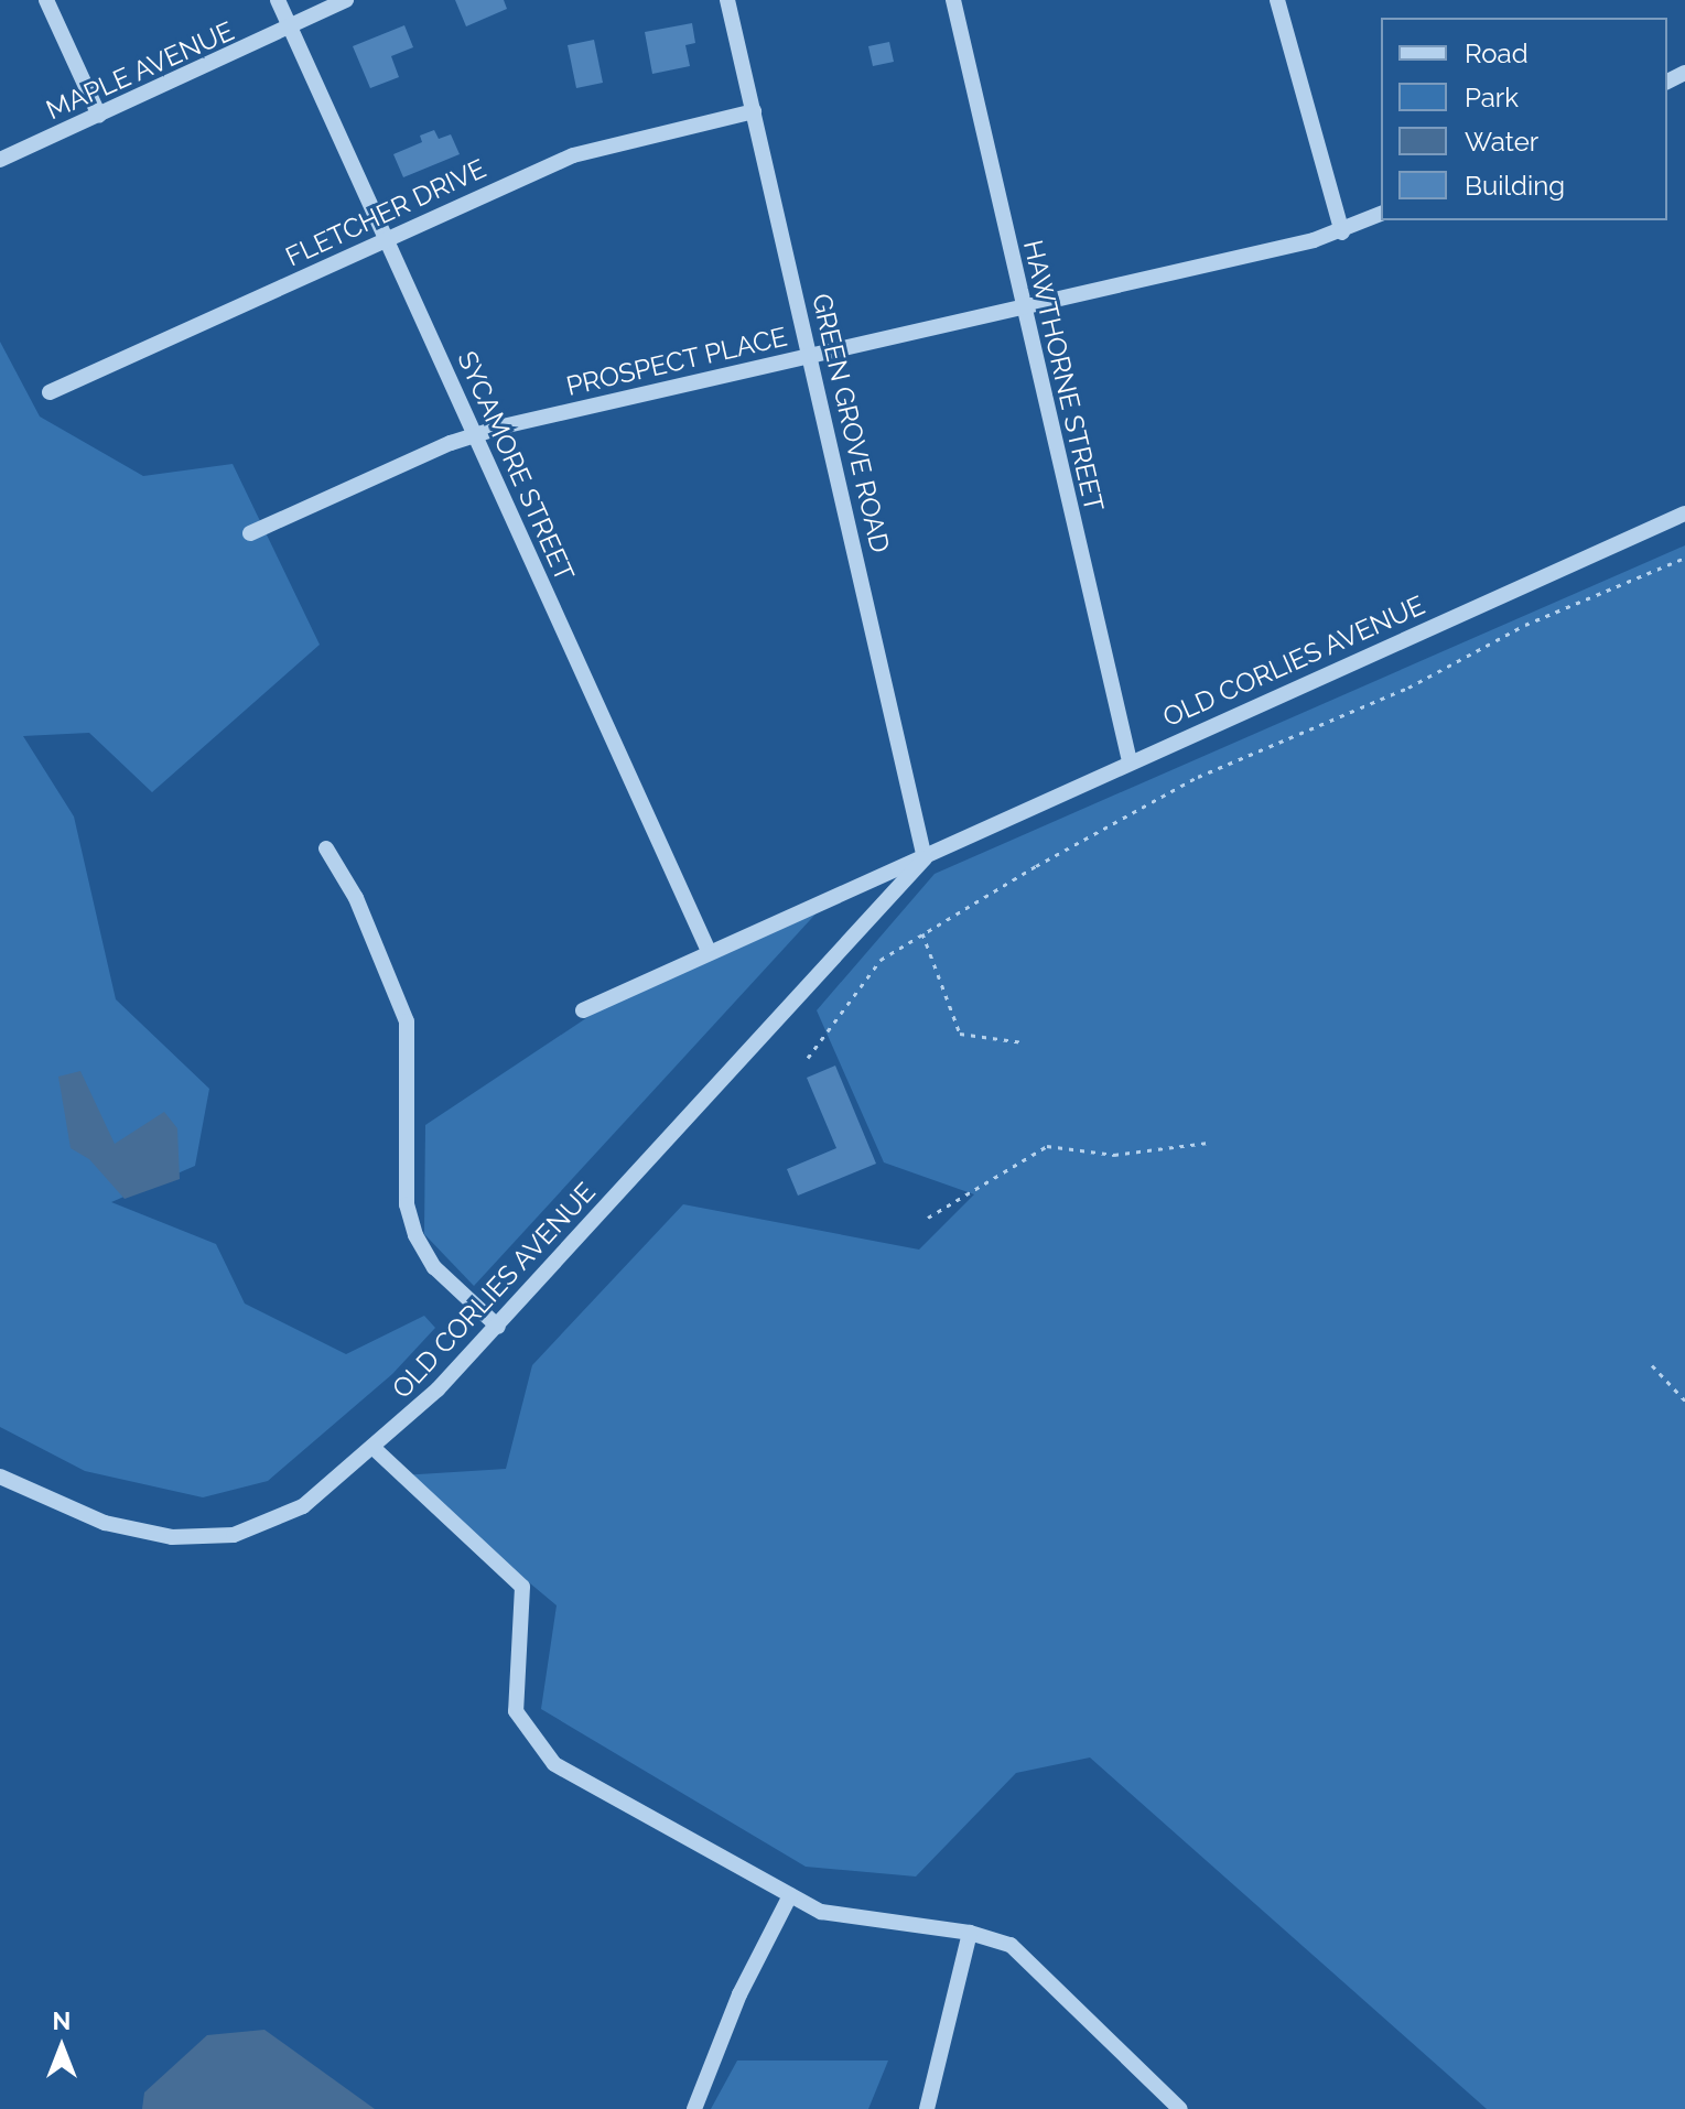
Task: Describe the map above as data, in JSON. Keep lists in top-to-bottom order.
{
  "streets": {
    "street": [
      "MAPLE AVENUE",
      "FLETCHER DRIVE",
      "PROSPECT PLACE",
      "HAWTHORNE STREET",
      "GREEN GROVE ROAD",
      "SYCAMORE STREET",
      "OLD CORLIES AVENUE"
    ]
  },
  "crossings": [
    ["MAPLE AVENUE", "SYCAMORE STREET"],
    ["FLETCHER DRIVE", "GREEN GROVE ROAD"],
    ["FLETCHER DRIVE", "SYCAMORE STREET"],
    ["PROSPECT PLACE", "HAWTHORNE STREET"],
    ["PROSPECT PLACE", "GREEN GROVE ROAD"],
    ["PROSPECT PLACE", "SYCAMORE STREET"],
    ["HAWTHORNE STREET", "OLD CORLIES AVENUE"],
    ["GREEN GROVE ROAD", "OLD CORLIES AVENUE"],
    ["SYCAMORE STREET", "OLD CORLIES AVENUE"]
  ],
  "legend": [
    "Road",
    "Park",
    "Water",
    "Building"
  ],
  "north": "top"
}
